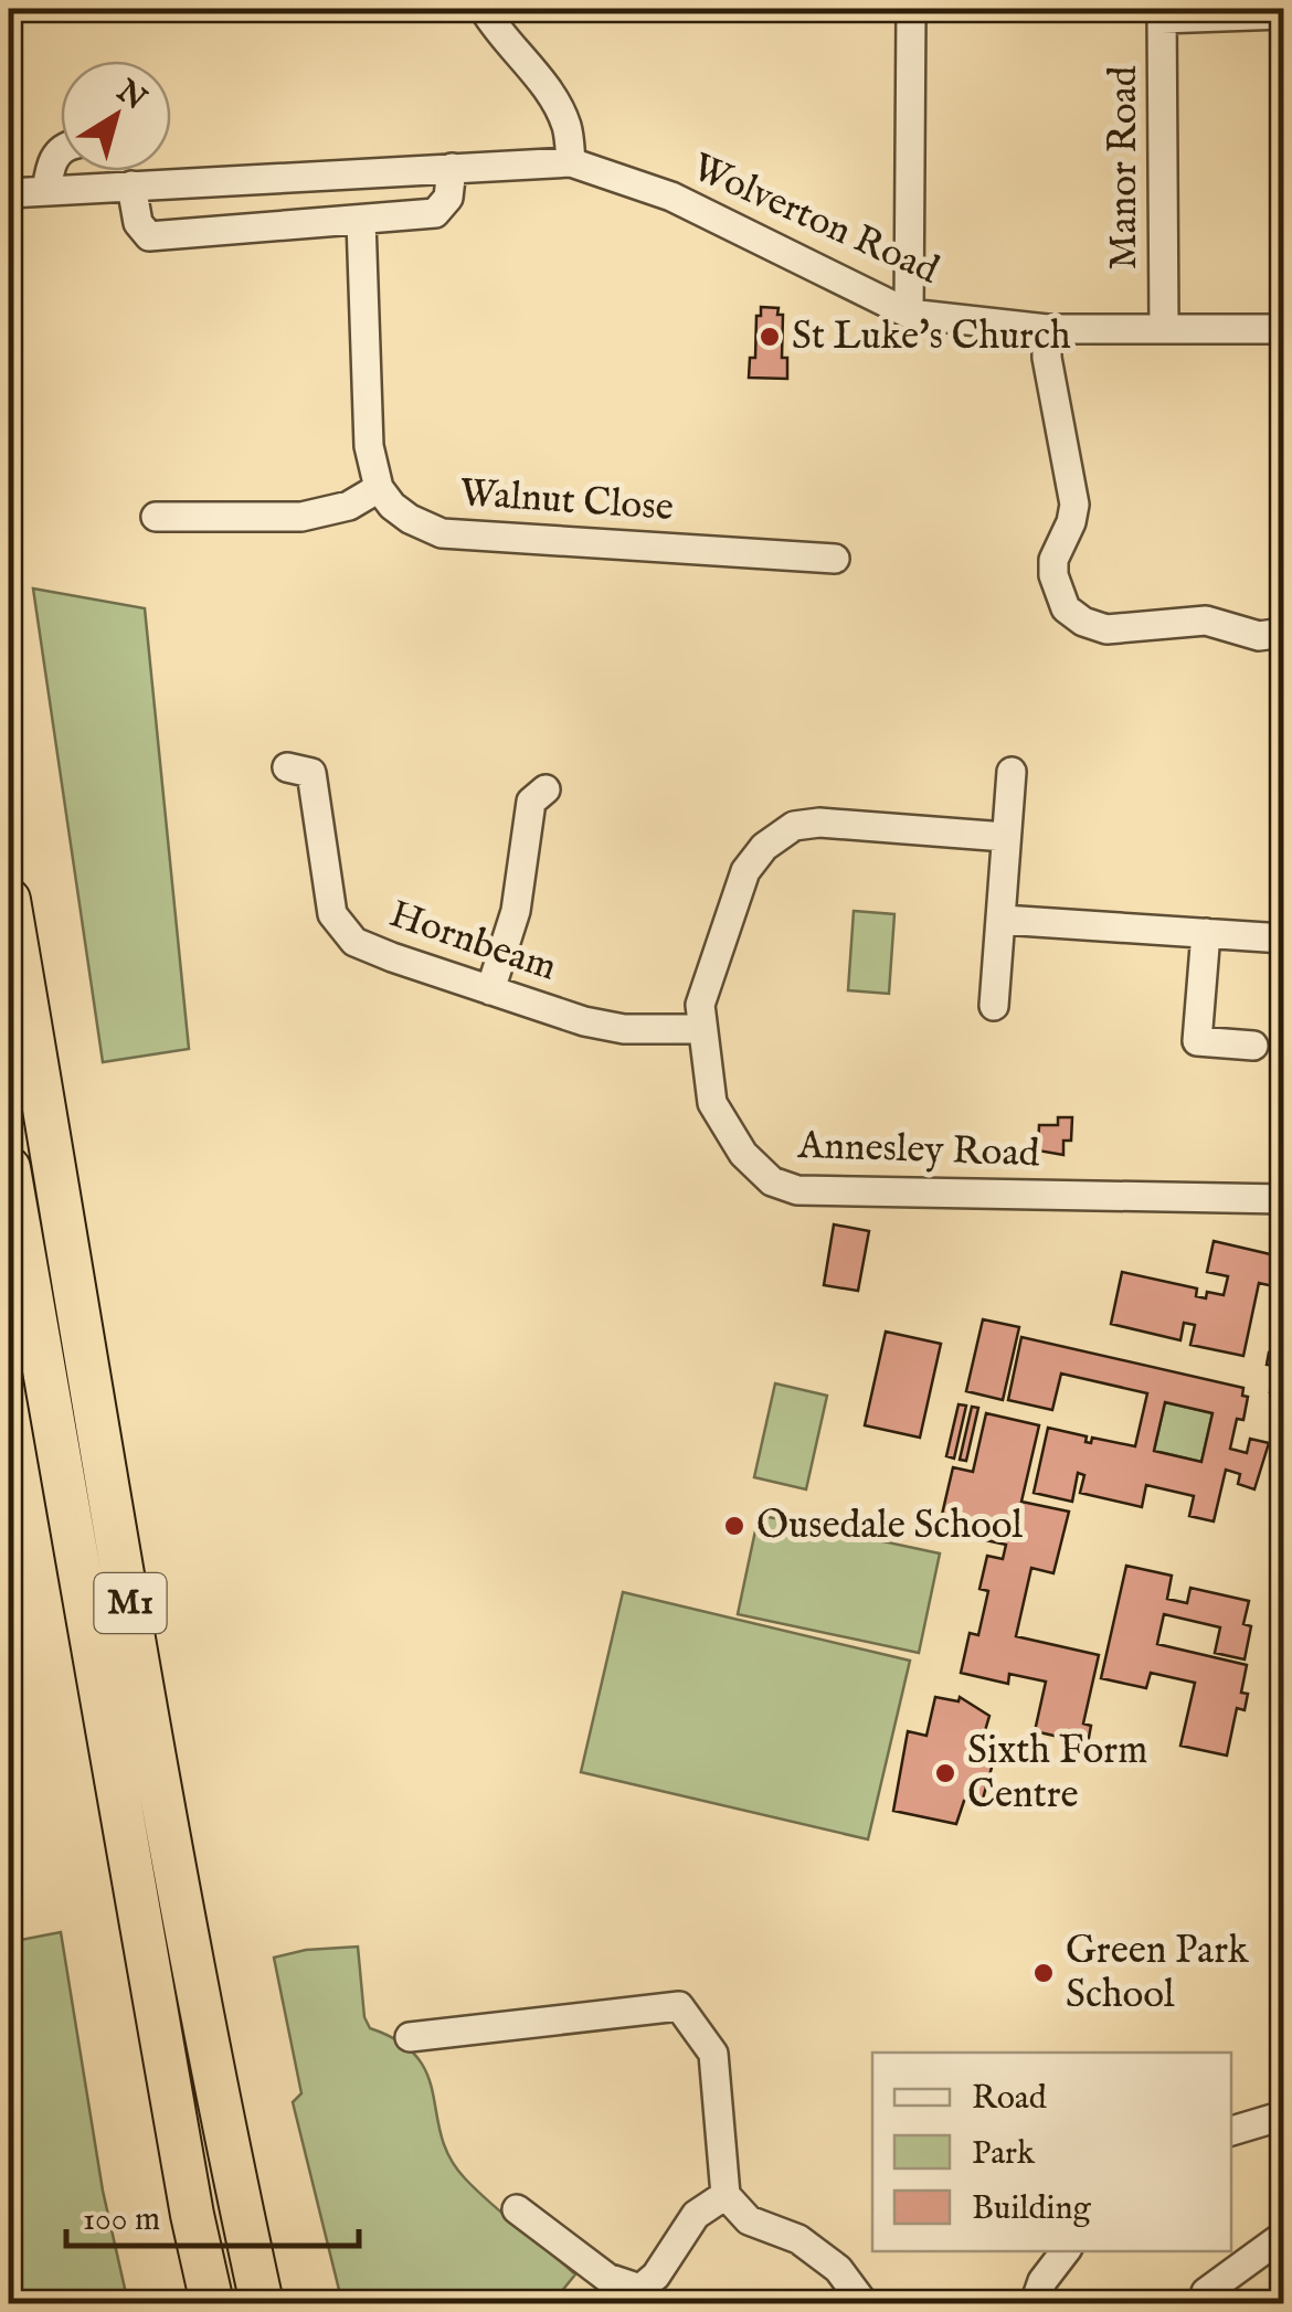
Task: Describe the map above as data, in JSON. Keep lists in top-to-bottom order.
{
  "streets": {
    "highway": ["M1"],
    "street": [
      "Manor Road",
      "Wolverton Road",
      "Walnut Close",
      "Hornbeam",
      "Annesley Road"
    ]
  },
  "crossings": [
    ["Manor Road", "Wolverton Road"],
    ["Hornbeam", "Annesley Road"]
  ],
  "places": [
    "St Luke's Church",
    "Ousedale School",
    "Sixth Form Centre",
    "Green Park School"
  ],
  "legend": ["Road", "Park", "Building"],
  "scale_bar": "100 m",
  "north": "top right"
}
